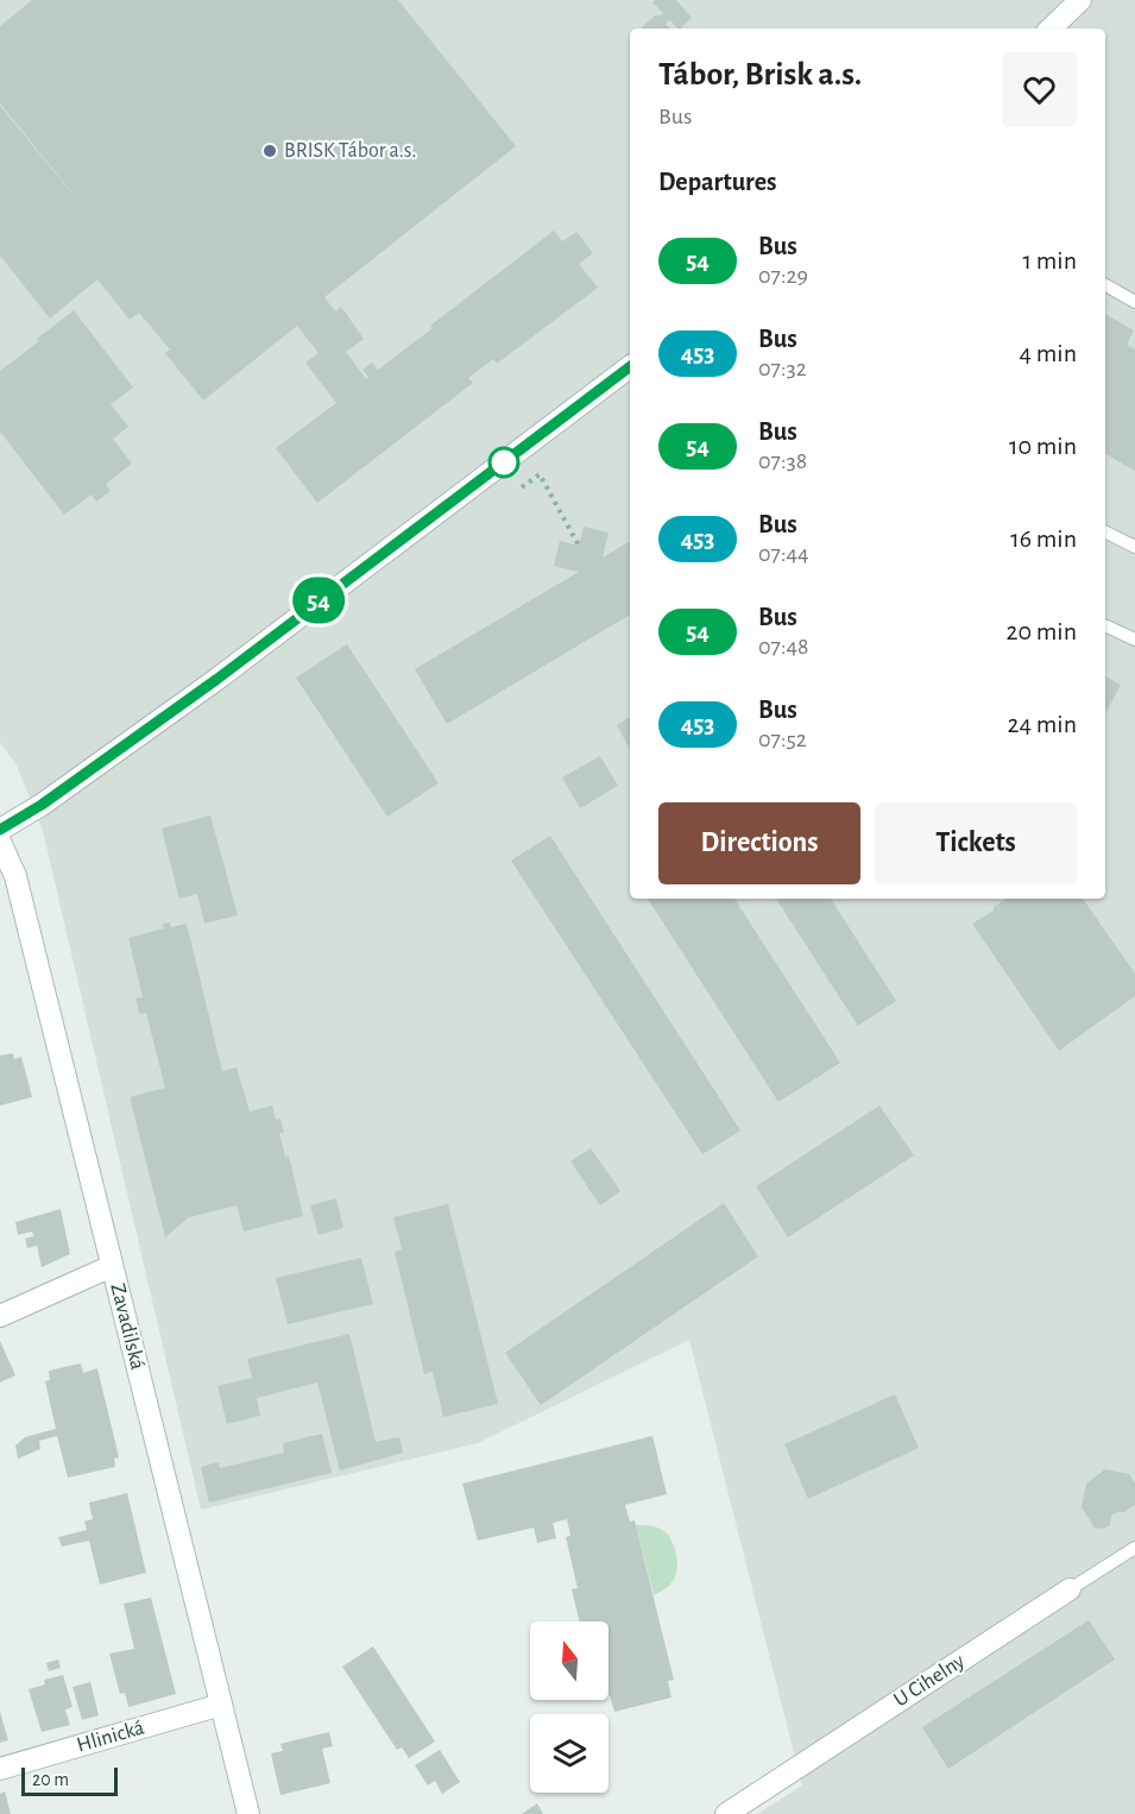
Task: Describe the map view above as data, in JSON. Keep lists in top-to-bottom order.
{
  "streets": {
    "main road": ["Zavadilská", "U Cihelny", "Hlinická"]
  },
  "crossings": [
    ["Zavadilská", "Hlinická"]
  ],
  "places": ["BRISK Tábor a.s."],
  "lines": ["bus line 54"],
  "scale_bar": "20 m",
  "north": "top",
  "page": {
    "on_map": "54",
    "heading": [
      ["Tábor, Brisk a.s.", "Bus"],
      "Departures"
    ],
    "list": [
      {
        "mark": "54",
        "name": "Bus",
        "note": "07:29",
        "value": "1 min"
      },
      {
        "mark": "453",
        "name": "Bus",
        "note": "07:32",
        "value": "4 min"
      },
      {
        "mark": "54",
        "name": "Bus",
        "note": "07:38",
        "value": "10 min"
      },
      {
        "mark": "453",
        "name": "Bus",
        "note": "07:44",
        "value": "16 min"
      },
      {
        "mark": "54",
        "name": "Bus",
        "note": "07:48",
        "value": "20 min"
      },
      {
        "mark": "453",
        "name": "Bus",
        "note": "07:52",
        "value": "24 min"
      }
    ],
    "buttons": ["Directions", "Tickets"],
    "scale": "20 m"
  }
}
